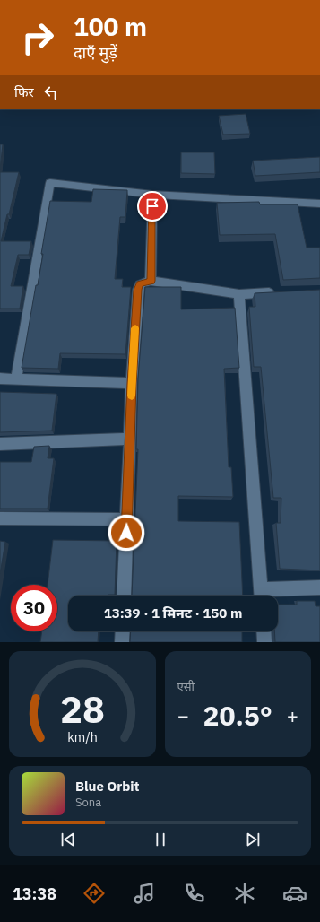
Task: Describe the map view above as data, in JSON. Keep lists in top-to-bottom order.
{
  "page": {
    "turn": ["100 m", "दाएँ मुड़ें"],
    "then": "फिर",
    "limit": "30",
    "trip": "13:39 · 1 मिनट · 150 m",
    "tile": "एसी",
    "heat": ["−", "20.5°", "+"],
    "song": ["Blue Orbit", "Sona"],
    "tabs": "13:38",
    "gauge": ["28", "km/h"]
  }
}
